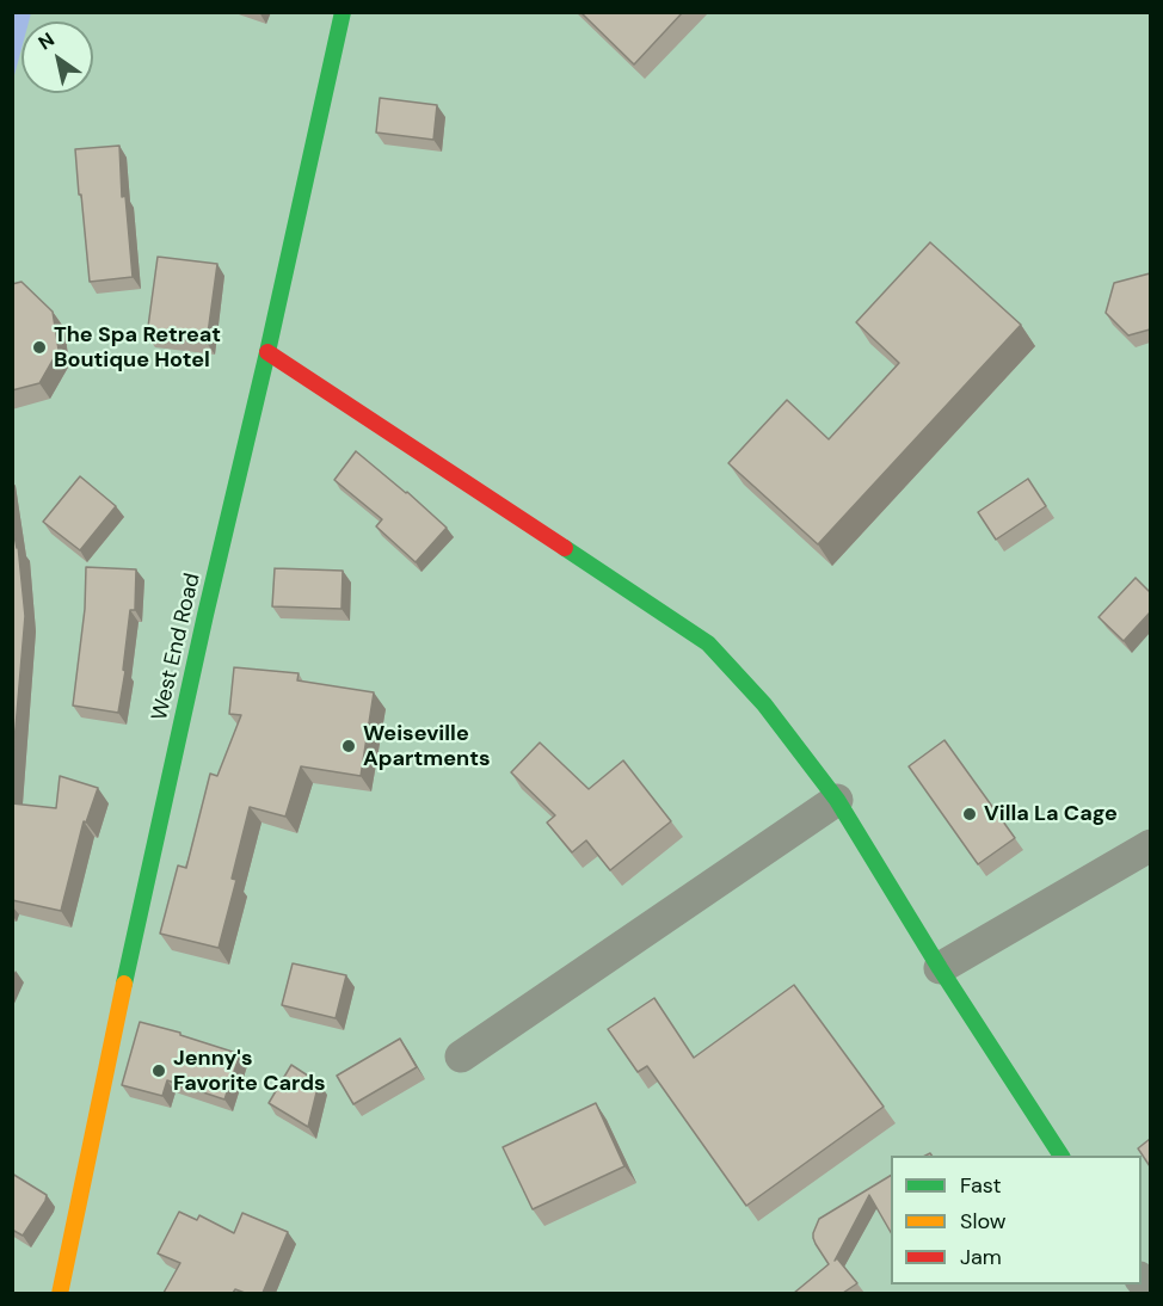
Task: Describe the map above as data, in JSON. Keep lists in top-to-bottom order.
{
  "streets": {
    "main road": ["West End Road"]
  },
  "places": [
    "The Spa Retreat Boutique Hotel",
    "Weiseville Apartments",
    "Villa La Cage",
    "Jenny's Favorite Cards"
  ],
  "legend": ["Fast", "Slow", "Jam"],
  "north": "top left"
}
